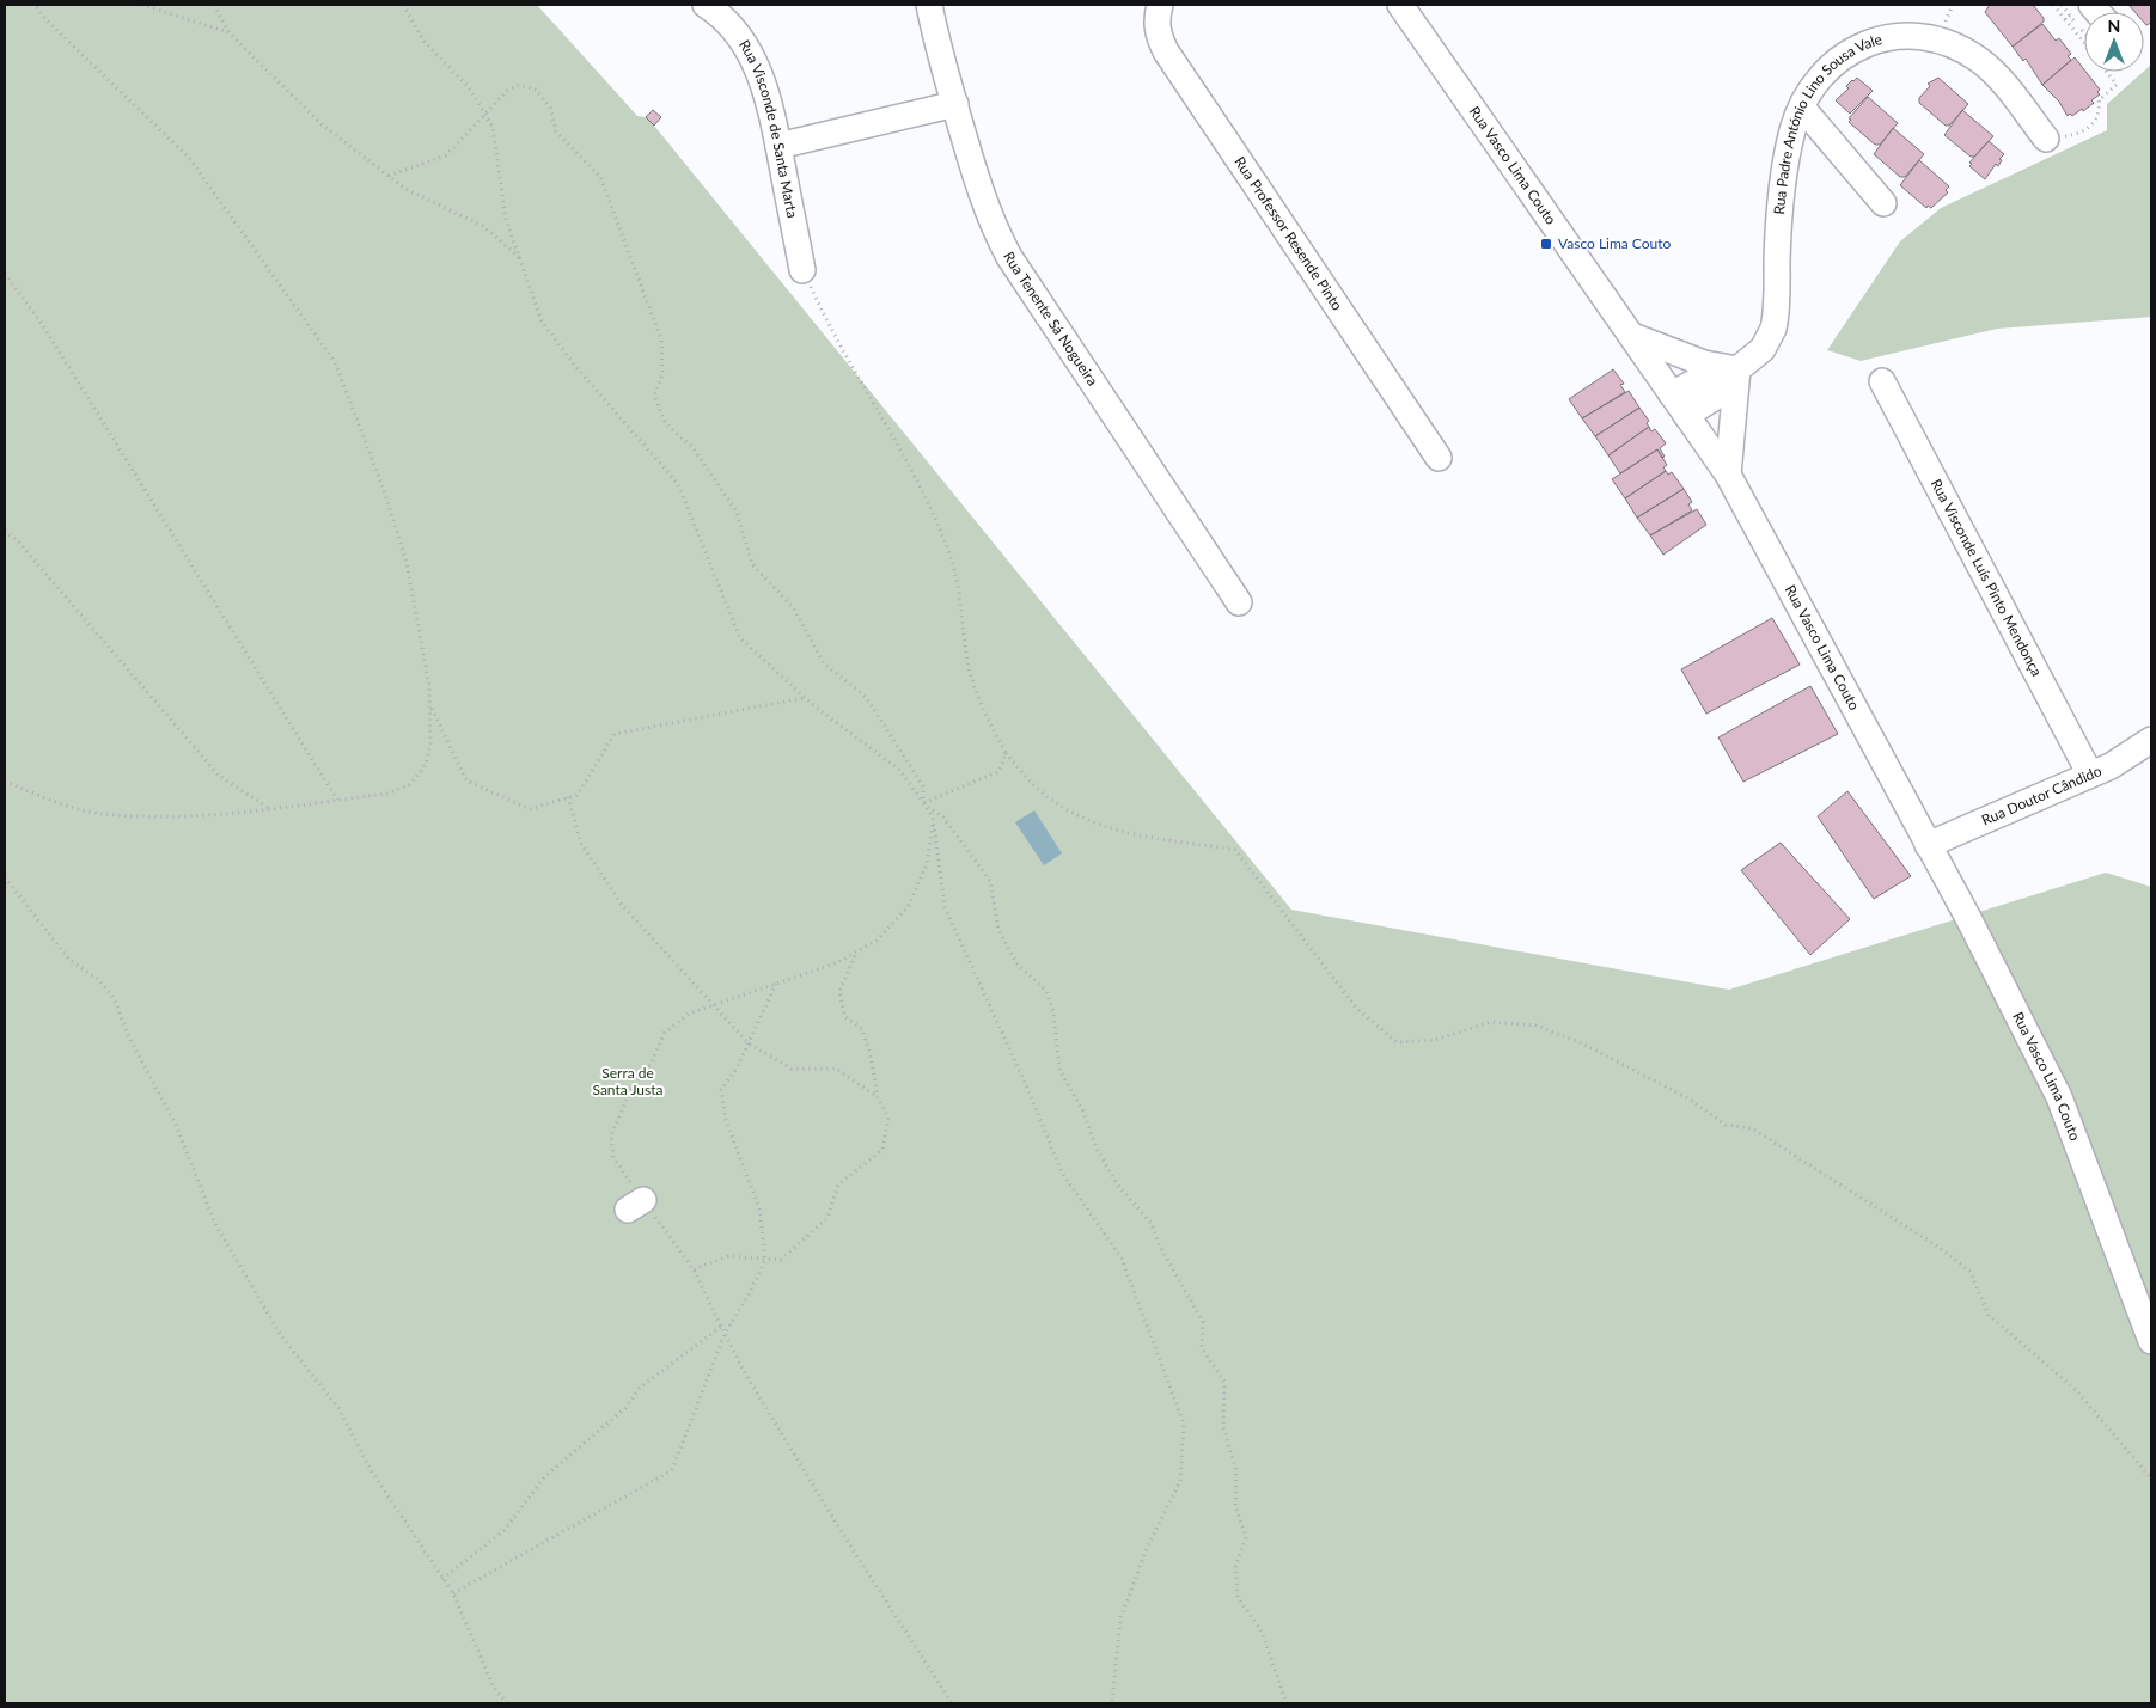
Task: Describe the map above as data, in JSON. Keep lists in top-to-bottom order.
{
  "streets": {
    "street": [
      "Rua Padre António Lino Sousa Vale",
      "Rua Visconde de Santa Marta",
      "Rua Vasco Lima Couto",
      "Rua Professor Resende Pinto",
      "Rua Tenente Sá Nogueira",
      "Rua Visconde Luís Pinto Mendonça",
      "Rua Doutor Cândido"
    ]
  },
  "crossings": [
    ["Rua Padre António Lino Sousa Vale", "Rua Vasco Lima Couto"],
    ["Rua Vasco Lima Couto", "Rua Doutor Cândido"],
    ["Rua Visconde Luís Pinto Mendonça", "Rua Doutor Cândido"]
  ],
  "parks": ["Serra de Santa Justa"],
  "places": {
    "transit": ["Vasco Lima Couto"]
  },
  "north": "top"
}
